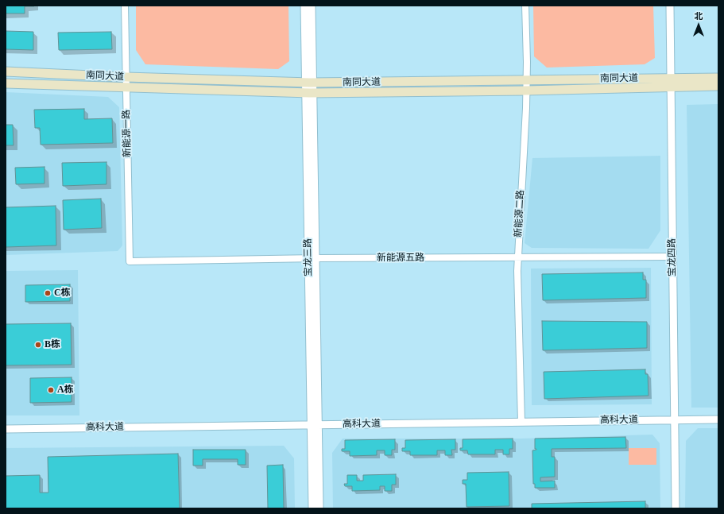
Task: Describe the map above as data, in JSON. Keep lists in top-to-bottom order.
{
  "streets": {
    "main road": ["南同大道"],
    "street": [
      "新能源一路",
      "新能源二路",
      "宝龙三路",
      "宝龙四路",
      "新能源五路",
      "高科大道"
    ]
  },
  "crossings": [
    ["南同大道", "新能源一路"],
    ["南同大道", "新能源二路"],
    ["南同大道", "宝龙三路"],
    ["南同大道", "宝龙四路"],
    ["新能源一路", "新能源五路"],
    ["新能源二路", "新能源五路"],
    ["新能源二路", "高科大道"],
    ["宝龙三路", "新能源五路"],
    ["宝龙三路", "高科大道"],
    ["宝龙四路", "新能源五路"],
    ["宝龙四路", "高科大道"]
  ],
  "places": ["C栋", "B栋", "A栋"],
  "north": "top"
}
